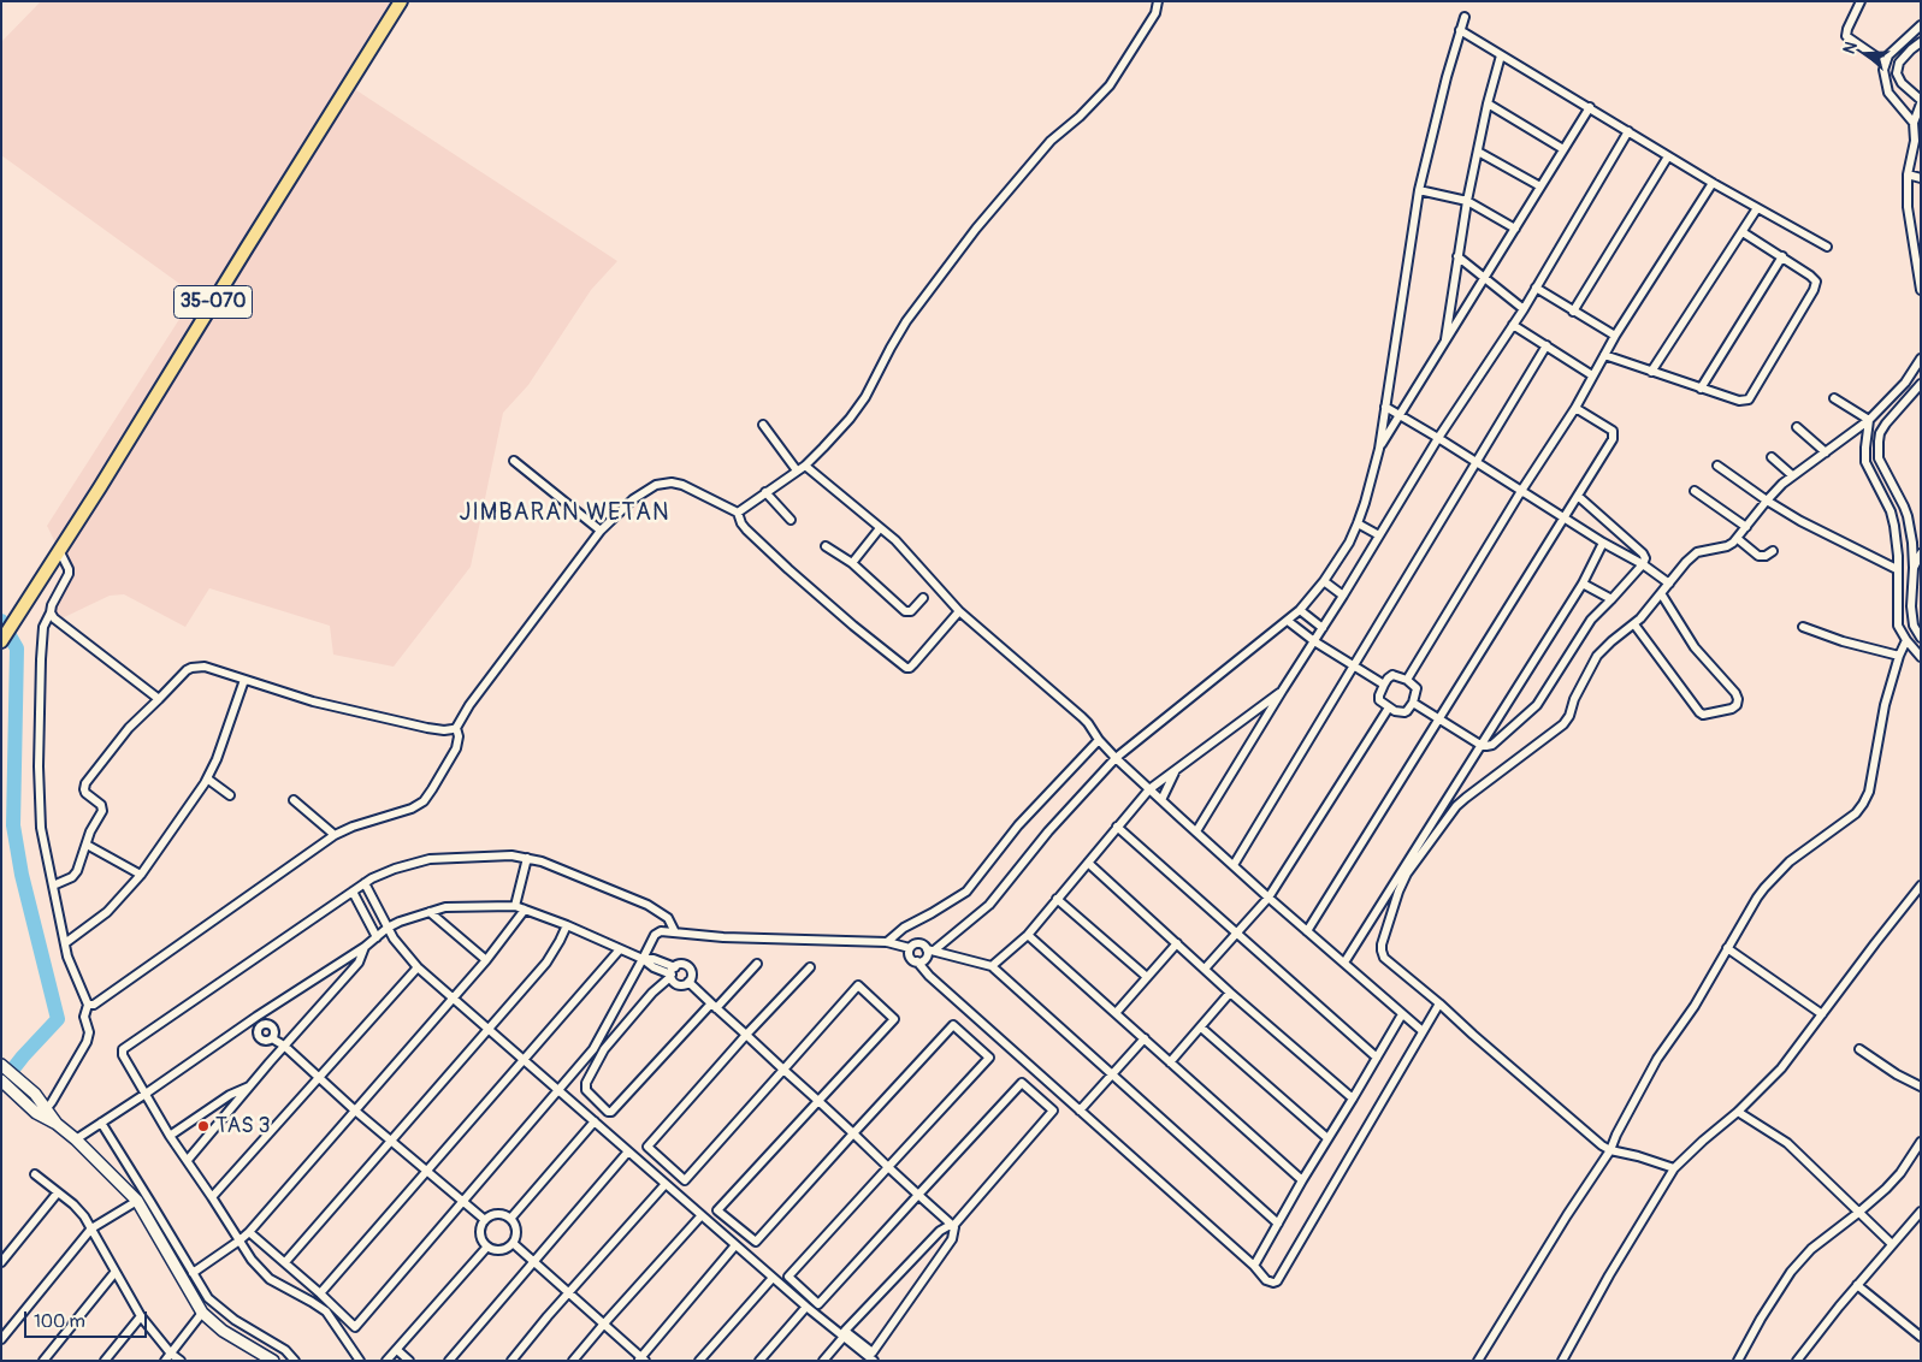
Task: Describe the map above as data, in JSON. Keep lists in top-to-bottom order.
{
  "streets": {
    "main road": ["35-070"]
  },
  "districts": ["JIMBARAN WETAN"],
  "places": ["TAS 3"],
  "scale_bar": "100 m",
  "north": "left"
}
